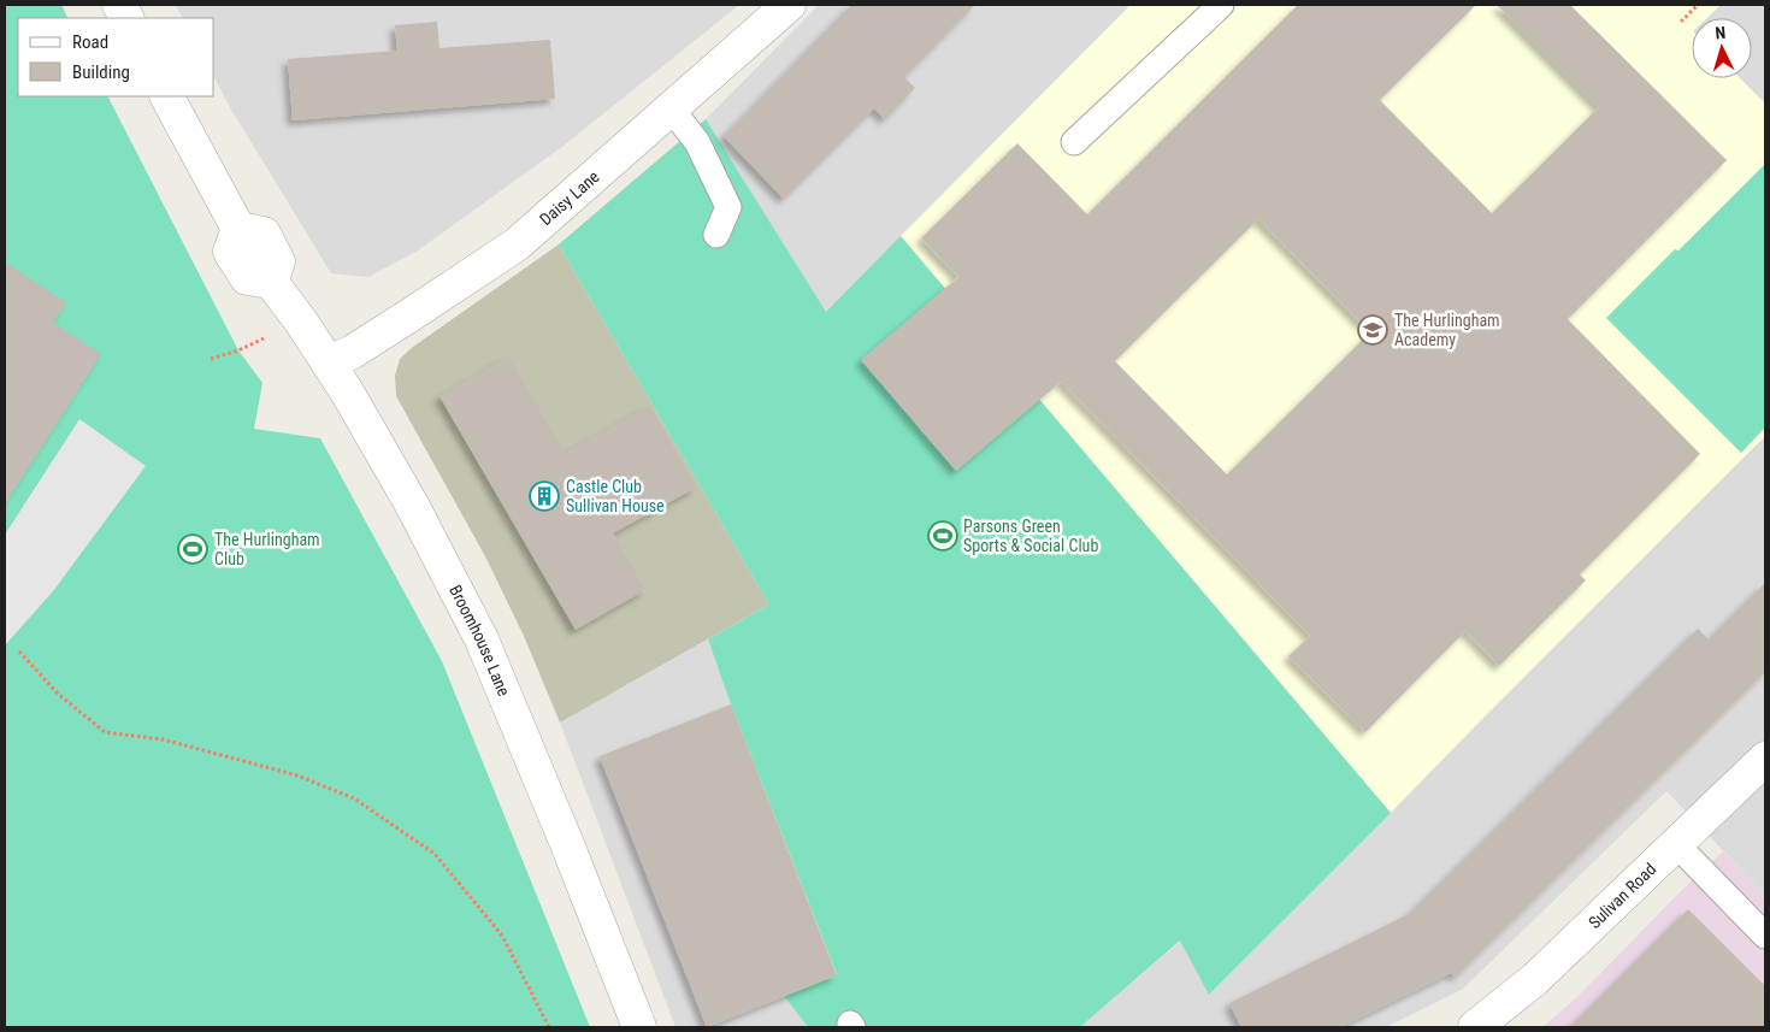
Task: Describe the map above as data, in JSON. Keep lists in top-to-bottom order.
{
  "streets": {
    "street": ["Daisy Lane", "Broomhouse Lane", "Sulivan Road"]
  },
  "crossings": [
    ["Daisy Lane", "Broomhouse Lane"]
  ],
  "places": {
    "school or university": ["The Hurlingham Academy"],
    "building": ["Castle Club Sullivan House"],
    "sports": ["Parsons Green Sports & Social Club", "The Hurlingham Club"]
  },
  "legend": ["Road", "Building"],
  "north": "top"
}
